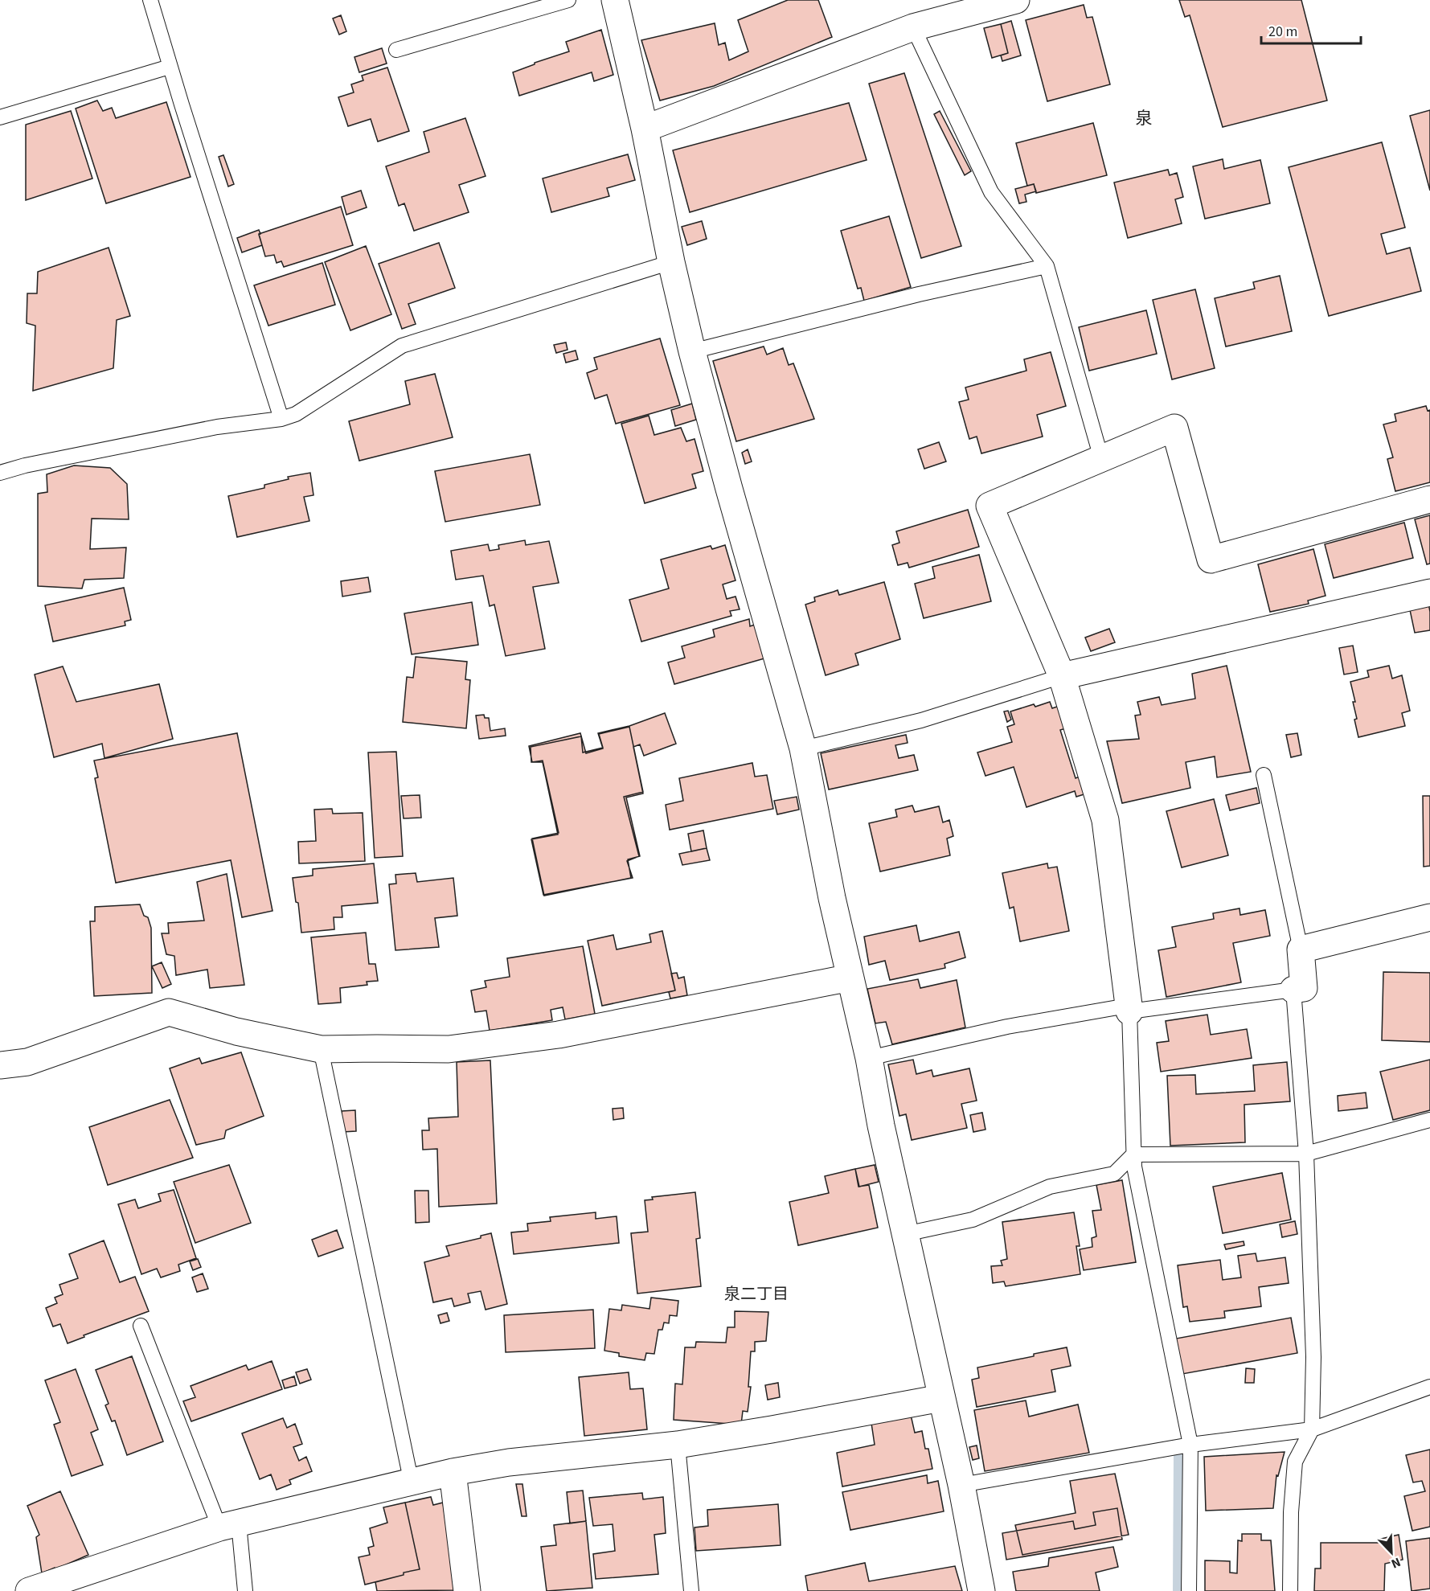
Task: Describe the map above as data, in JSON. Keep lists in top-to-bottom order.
{
  "districts": ["泉", "泉二丁目"],
  "scale_bar": "20 m",
  "north": "bottom right"
}
